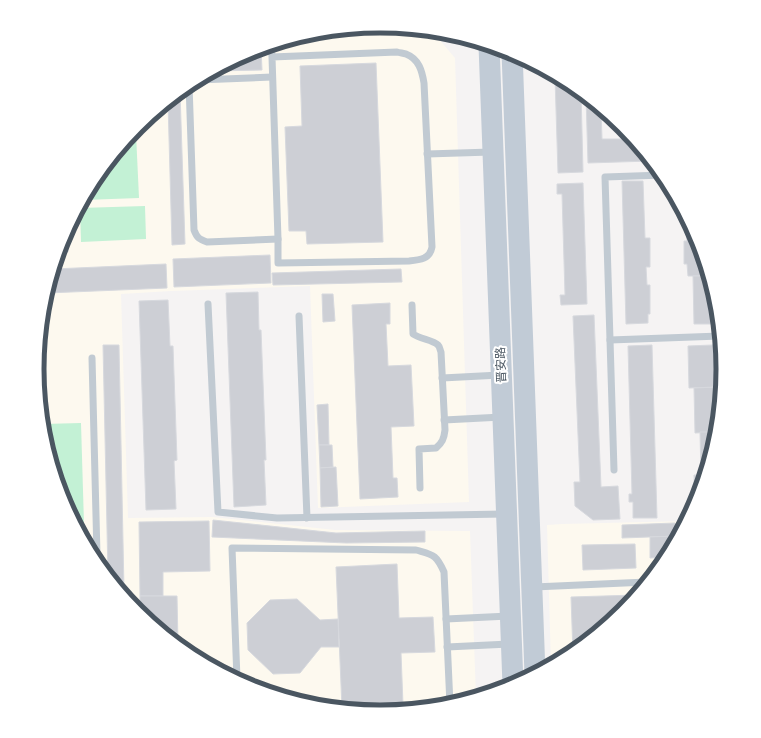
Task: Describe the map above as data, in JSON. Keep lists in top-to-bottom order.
{
  "streets": {
    "main road": ["晋安路"]
  }
}
